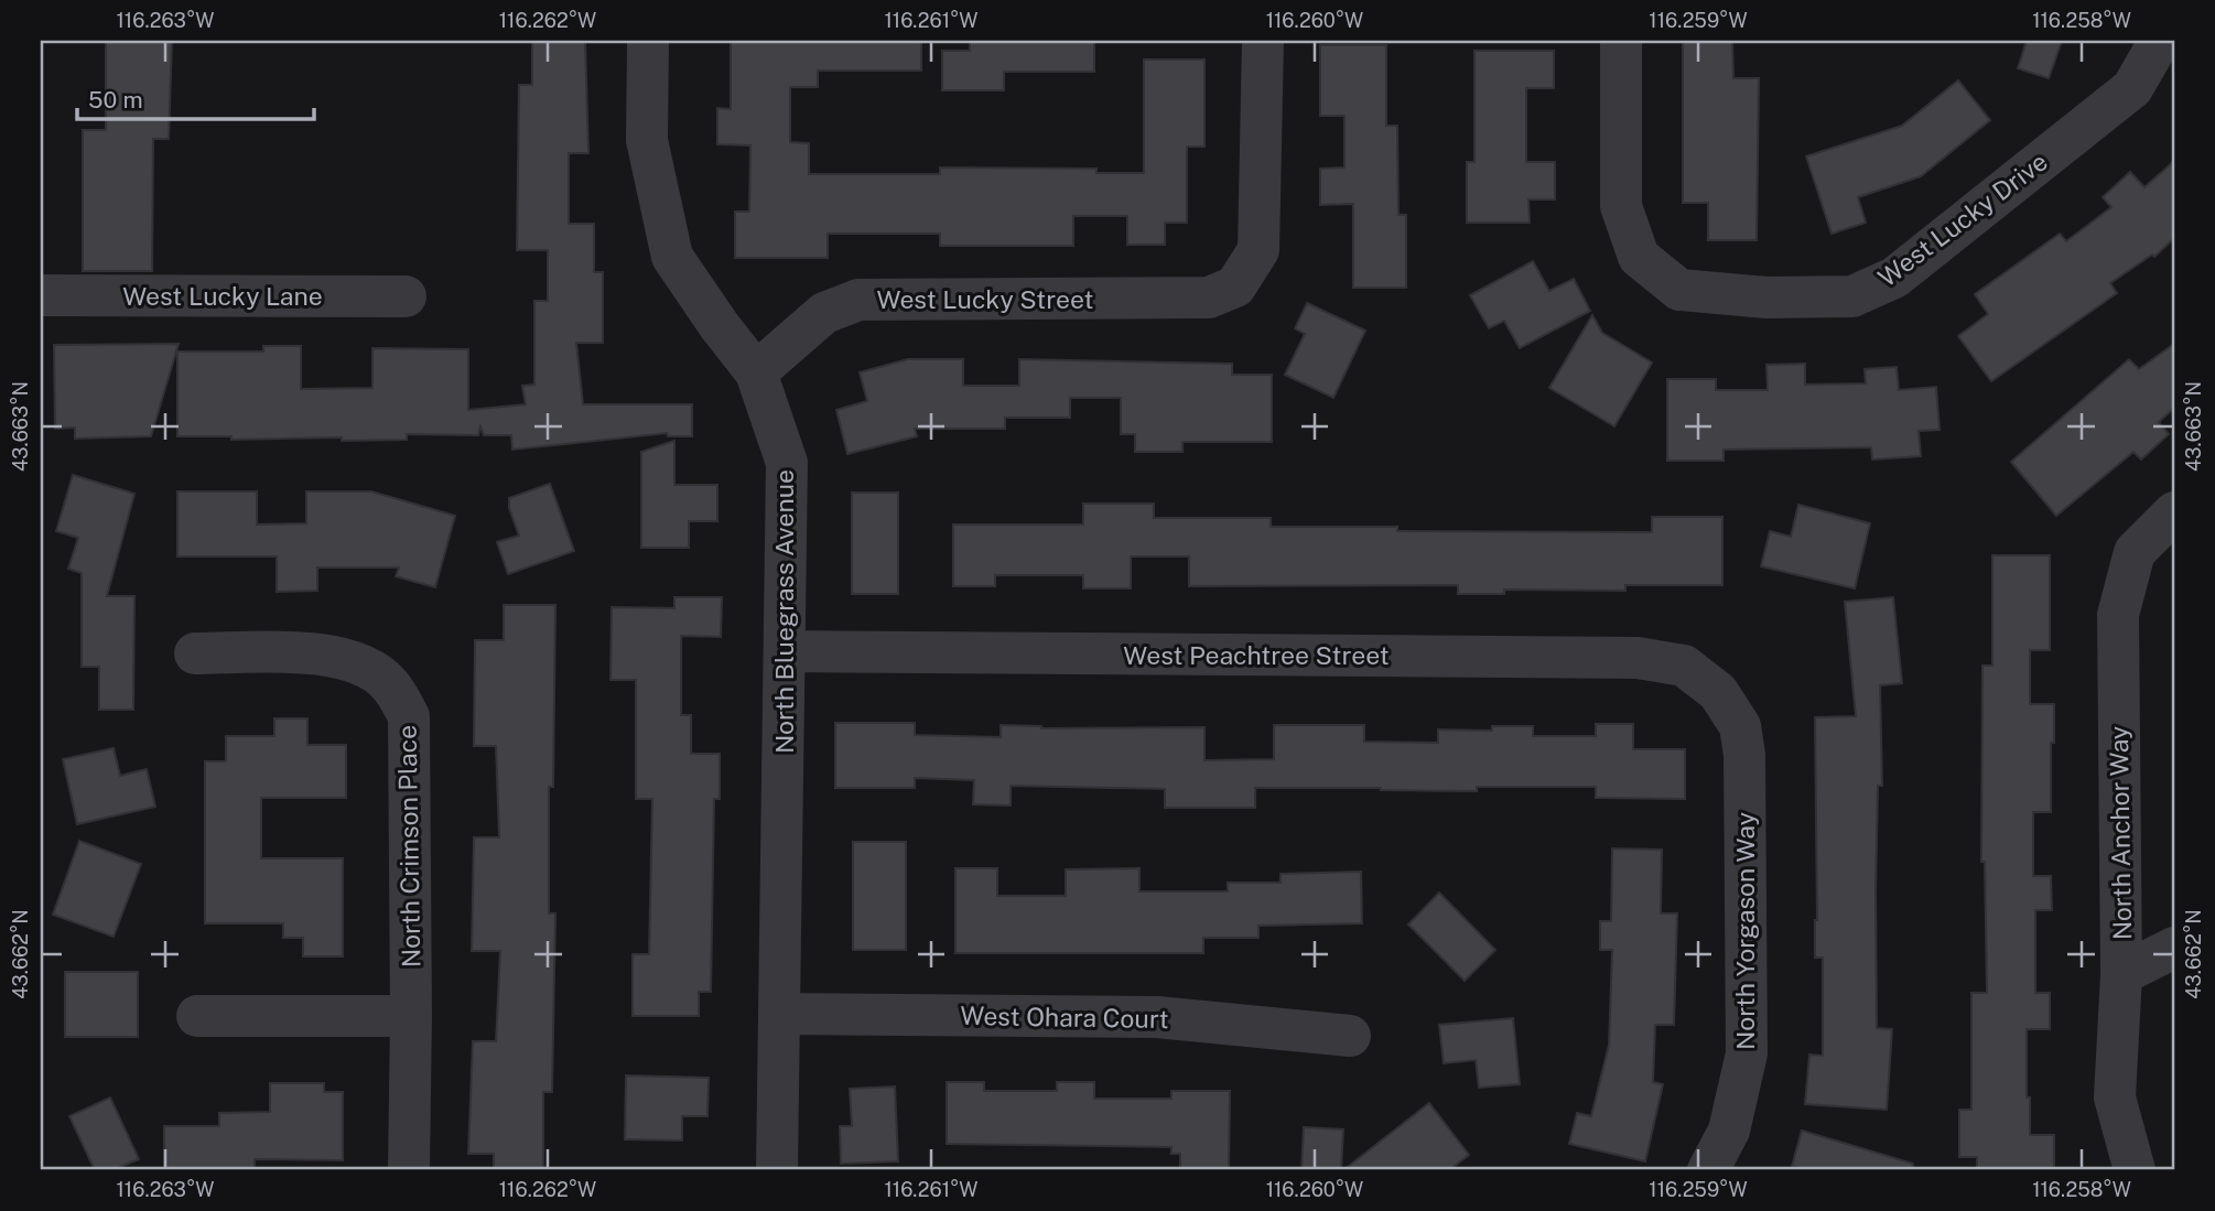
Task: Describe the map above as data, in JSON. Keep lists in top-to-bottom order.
{
  "streets": {
    "street": [
      "West Lucky Drive",
      "West Lucky Lane",
      "West Lucky Street",
      "North Bluegrass Avenue",
      "West Peachtree Street",
      "North Anchor Way",
      "North Crimson Place",
      "North Yorgason Way",
      "West Ohara Court"
    ]
  },
  "crossings": [
    ["West Lucky Street", "North Bluegrass Avenue"],
    ["North Bluegrass Avenue", "West Peachtree Street"],
    ["North Bluegrass Avenue", "West Ohara Court"],
    ["West Peachtree Street", "North Yorgason Way"]
  ],
  "scale_bar": "50 m",
  "coordinates": [
    "116.263°W",
    "116.262°W",
    "116.261°W",
    "116.260°W",
    "116.259°W",
    "116.258°W",
    "43.663°N",
    "43.662°N"
  ]
}
